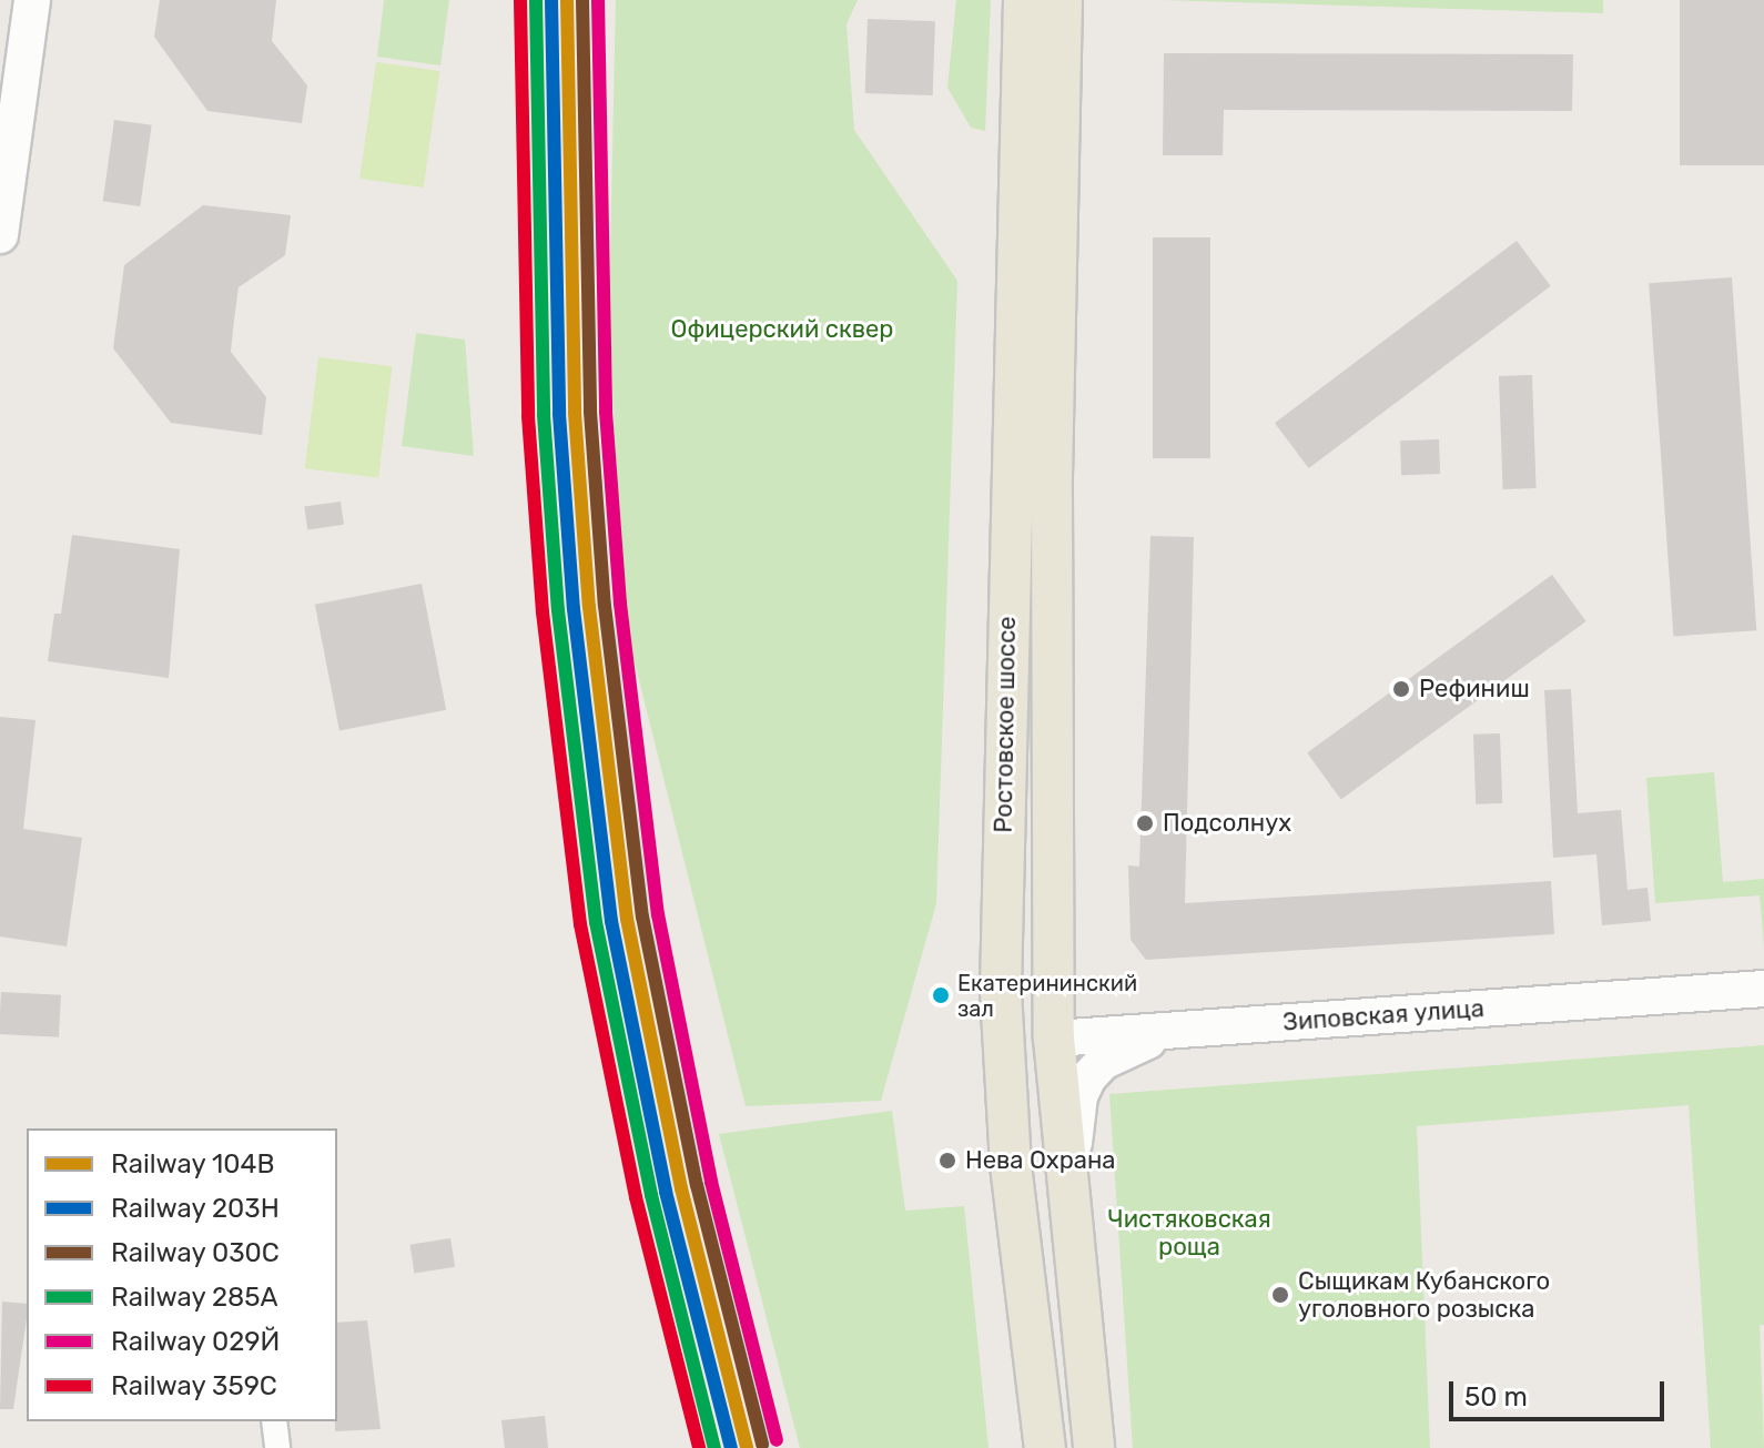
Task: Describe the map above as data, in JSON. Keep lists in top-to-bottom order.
{
  "streets": {
    "main road": ["Ростовское шоссе", "Зиповская улица"]
  },
  "crossings": [
    ["Ростовское шоссе", "Зиповская улица"]
  ],
  "parks": ["Офицерский сквер", "Чистяковская роща"],
  "places": [
    "Рефиниш",
    "Подсолнух",
    "Екатерининский зал",
    "Нева Охрана",
    "Сыщикам Кубанского уголовного розыска"
  ],
  "lines": [
    "rail line 104В",
    "rail line 203Н",
    "rail line 030C",
    "rail line 029Й",
    "rail line 285А",
    "rail line 359С"
  ],
  "legend": [
    "Railway 104В",
    "Railway 203Н",
    "Railway 030C",
    "Railway 285А",
    "Railway 029Й",
    "Railway 359С"
  ],
  "scale_bar": "50 m"
}
